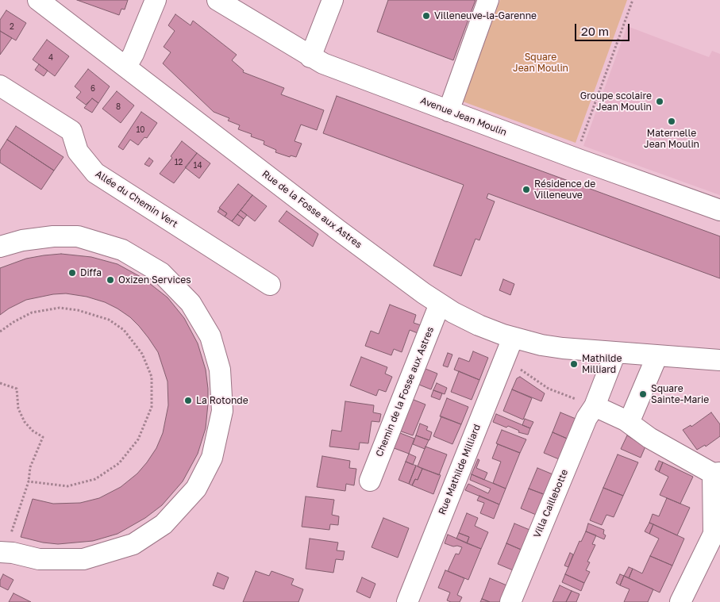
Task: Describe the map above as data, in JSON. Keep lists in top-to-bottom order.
{
  "streets": {
    "street": [
      "Avenue Jean Moulin",
      "Allée du Chemin Vert",
      "Rue de la Fosse aux Astres",
      "Chemin de la Fosse aux Astres",
      "Rue Mathilde Milliard",
      "Villa Caillebotte"
    ]
  },
  "crossings": [
    ["Rue de la Fosse aux Astres", "Chemin de la Fosse aux Astres"],
    ["Rue de la Fosse aux Astres", "Rue Mathilde Milliard"]
  ],
  "parks": ["Square Jean Moulin"],
  "places": [
    "Villeneuve-la-Garenne",
    "Groupe scolaire Jean Moulin",
    "Maternelle Jean Moulin",
    "Résidence de Villeneuve",
    "Diffa",
    "Oxizen Services",
    "Mathilde Milliard",
    "Square Sainte-Marie",
    "La Rotonde"
  ],
  "house_numbers": [
    "2",
    "4",
    "6",
    "8",
    "10",
    "12",
    "14"
  ],
  "scale_bar": "20 m"
}
